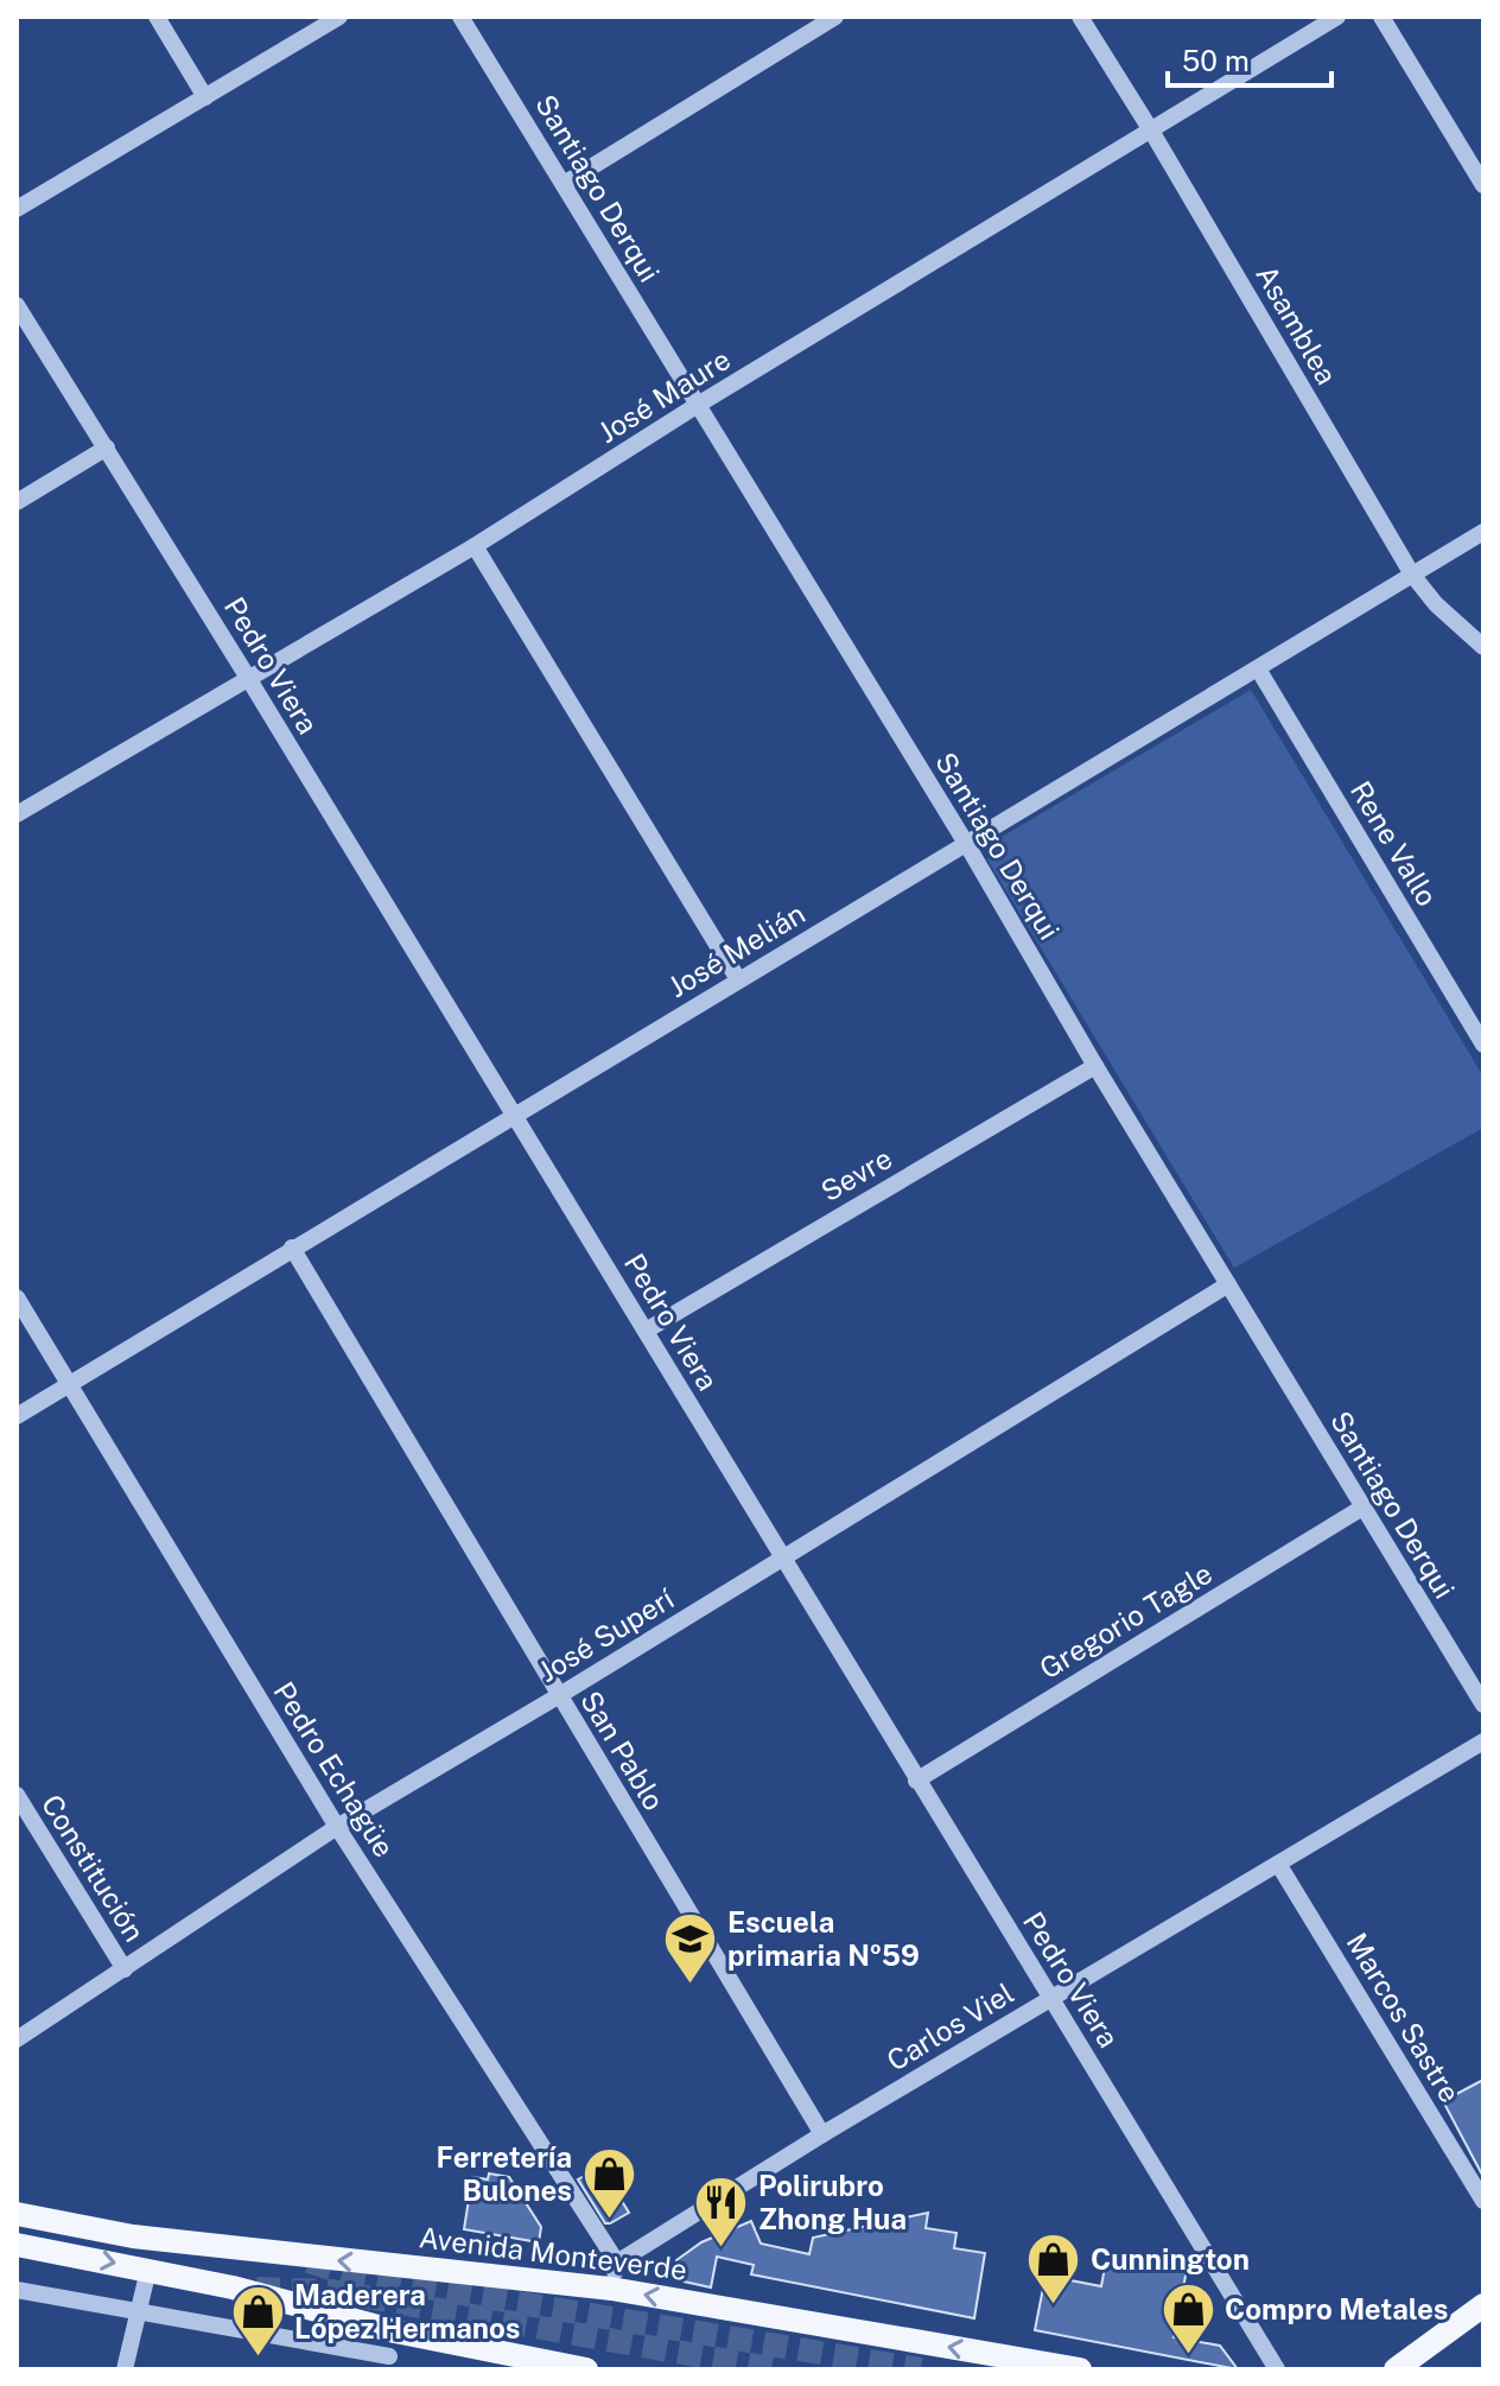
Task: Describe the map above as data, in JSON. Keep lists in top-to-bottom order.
{
  "streets": {
    "main road": ["Avenida Monteverde"],
    "street": [
      "Santiago Derqui",
      "Asamblea",
      "José Maure",
      "Pedro Viera",
      "Rene Vallo",
      "José Melián",
      "Sevre",
      "Gregorio Tagle",
      "José Superí",
      "San Pablo",
      "Pedro Echagüe",
      "Constitución",
      "Marcos Sastre",
      "Carlos Viel"
    ]
  },
  "crossings": [
    ["Santiago Derqui", "José Maure"],
    ["Santiago Derqui", "José Melián"],
    ["Santiago Derqui", "Sevre"],
    ["Santiago Derqui", "Gregorio Tagle"],
    ["Santiago Derqui", "José Superí"],
    ["Asamblea", "José Maure"],
    ["Asamblea", "José Melián"],
    ["José Maure", "Pedro Viera"],
    ["Pedro Viera", "José Melián"],
    ["Pedro Viera", "Sevre"],
    ["Pedro Viera", "Gregorio Tagle"],
    ["Pedro Viera", "José Superí"],
    ["Pedro Viera", "Carlos Viel"],
    ["Rene Vallo", "José Melián"],
    ["José Melián", "San Pablo"],
    ["José Melián", "Pedro Echagüe"],
    ["José Superí", "San Pablo"],
    ["José Superí", "Pedro Echagüe"],
    ["José Superí", "Constitución"],
    ["San Pablo", "Carlos Viel"],
    ["Pedro Echagüe", "Carlos Viel"],
    ["Marcos Sastre", "Carlos Viel"]
  ],
  "places": {
    "school or university": ["Escuela primaria Nº59"],
    "shop": [
      "Ferretería Bulones",
      "Cunnington",
      "Compro Metales",
      "Maderera López Hermanos"
    ],
    "restaurant": ["Polirubro Zhong Hua"]
  },
  "scale_bar": "50 m"
}
